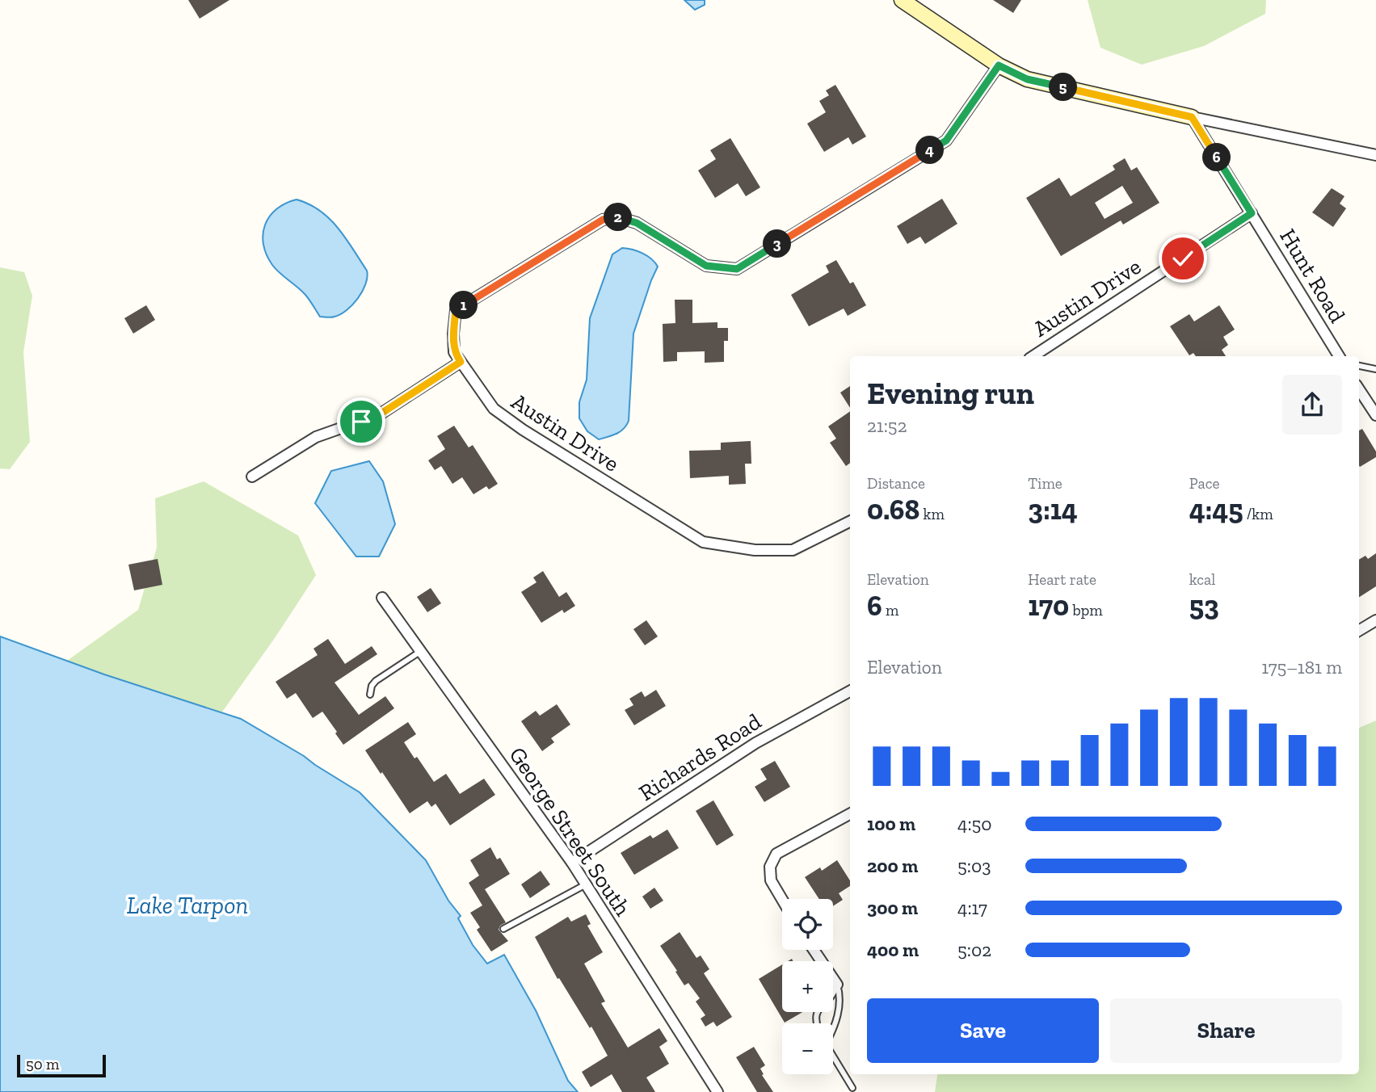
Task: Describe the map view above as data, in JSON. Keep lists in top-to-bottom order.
{
  "streets": {
    "street": [
      "Hunt Road",
      "Austin Drive",
      "Richards Road",
      "George Street South"
    ]
  },
  "crossings": [
    ["Hunt Road", "Austin Drive"],
    ["Richards Road", "George Street South"]
  ],
  "water": ["Lake Tarpon"],
  "scale_bar": "50 m",
  "page": {
    "pins": [
      "5",
      "4",
      "6",
      "2",
      "3",
      "1"
    ],
    "heading": ["Evening run", "21:52"],
    "stats": [
      ["Distance", "0.68 km"],
      ["Time", "3:14"],
      ["Pace", "4:45 /km"],
      ["Elevation", "6 m"],
      ["Heart rate", "170 bpm"],
      ["kcal", "53"]
    ],
    "chart": ["Elevation", "175–181 m"],
    "list": [
      {
        "name": "100 m",
        "note": "4:50"
      },
      {
        "name": "200 m",
        "note": "5:03"
      },
      {
        "name": "300 m",
        "note": "4:17"
      },
      {
        "name": "400 m",
        "note": "5:02"
      }
    ],
    "map_buttons": ["+", "−"],
    "buttons": ["Save", "Share"],
    "scale": "50 m"
  }
}
